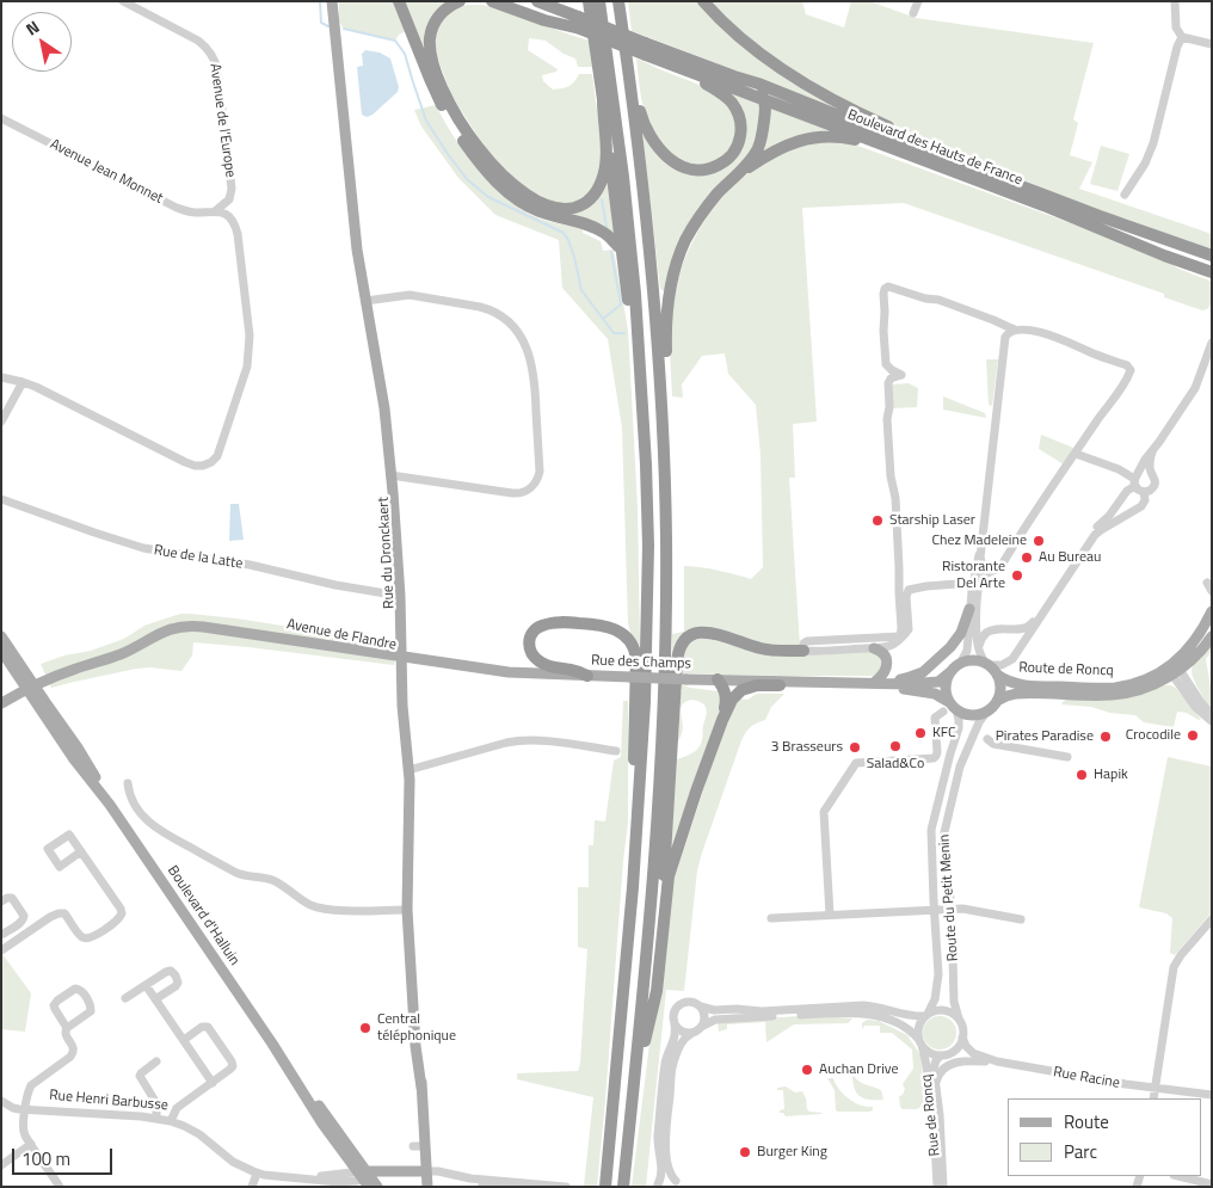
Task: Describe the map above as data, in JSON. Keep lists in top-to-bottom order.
{
  "streets": {
    "highway": ["Boulevard des Hauts de France"],
    "main road": [
      "Rue du Dronckaert",
      "Avenue de Flandre",
      "Rue des Champs",
      "Route de Roncq",
      "Boulevard d'Halluin",
      "Rue Henri Barbusse"
    ],
    "street": [
      "Avenue de l'Europe",
      "Avenue Jean Monnet",
      "Rue de la Latte",
      "Route du Petit Menin",
      "Rue Racine",
      "Rue de Roncq"
    ]
  },
  "crossings": [
    ["Avenue de l'Europe", "Avenue Jean Monnet"],
    ["Rue du Dronckaert", "Rue de la Latte"],
    ["Rue du Dronckaert", "Avenue de Flandre"],
    ["Rue du Dronckaert", "Rue des Champs"],
    ["Rue du Dronckaert", "Rue Henri Barbusse"],
    ["Avenue de Flandre", "Rue des Champs"],
    ["Avenue de Flandre", "Boulevard d'Halluin"],
    ["Rue des Champs", "Route de Roncq"],
    ["Rue des Champs", "Route du Petit Menin"],
    ["Route de Roncq", "Route du Petit Menin"],
    ["Route du Petit Menin", "Rue Racine"],
    ["Route du Petit Menin", "Rue de Roncq"],
    ["Boulevard d'Halluin", "Rue Henri Barbusse"],
    ["Rue Racine", "Rue de Roncq"]
  ],
  "places": [
    "Starship Laser",
    "Chez Madeleine",
    "Au Bureau",
    "Ristorante Del Arte",
    "KFC",
    "Crocodile",
    "Pirates Paradise",
    "Salad&Co",
    "3 Brasseurs",
    "Hapik",
    "Central téléphonique",
    "Auchan Drive",
    "Burger King"
  ],
  "legend": ["Route", "Parc"],
  "scale_bar": "100 m",
  "north": "top left"
}
